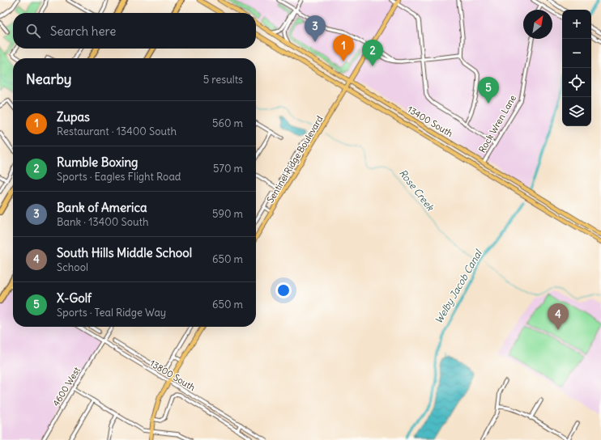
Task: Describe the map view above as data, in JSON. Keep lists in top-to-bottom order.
{
  "streets": {
    "main road": ["13400 South", "Sentinel Ridge Boulevard"],
    "street": ["Rock Wren Lane", "13800 South", "4600 West"]
  },
  "crossings": [
    ["13400 South", "Rock Wren Lane"],
    ["13400 South", "Sentinel Ridge Boulevard"],
    ["13800 South", "4600 West"]
  ],
  "water": ["Rose Creek", "Welby Jacob Canal"],
  "north": "top right",
  "page": {
    "map_buttons": ["+", "−"],
    "search": "Search here",
    "pins": [
      "3",
      "1",
      "2",
      "5",
      "4"
    ],
    "heading": ["Nearby", "5 results"],
    "list": [
      {
        "mark": "1",
        "name": "Zupas",
        "note": "Restaurant · 13400 South",
        "value": "560 m"
      },
      {
        "mark": "2",
        "name": "Rumble Boxing",
        "note": "Sports · Eagles Flight Road",
        "value": "570 m"
      },
      {
        "mark": "3",
        "name": "Bank of America",
        "note": "Bank · 13400 South",
        "value": "590 m"
      },
      {
        "mark": "4",
        "name": "South Hills Middle School",
        "note": "School",
        "value": "650 m"
      },
      {
        "mark": "5",
        "name": "X-Golf",
        "note": "Sports · Teal Ridge Way",
        "value": "650 m"
      }
    ]
  }
}
